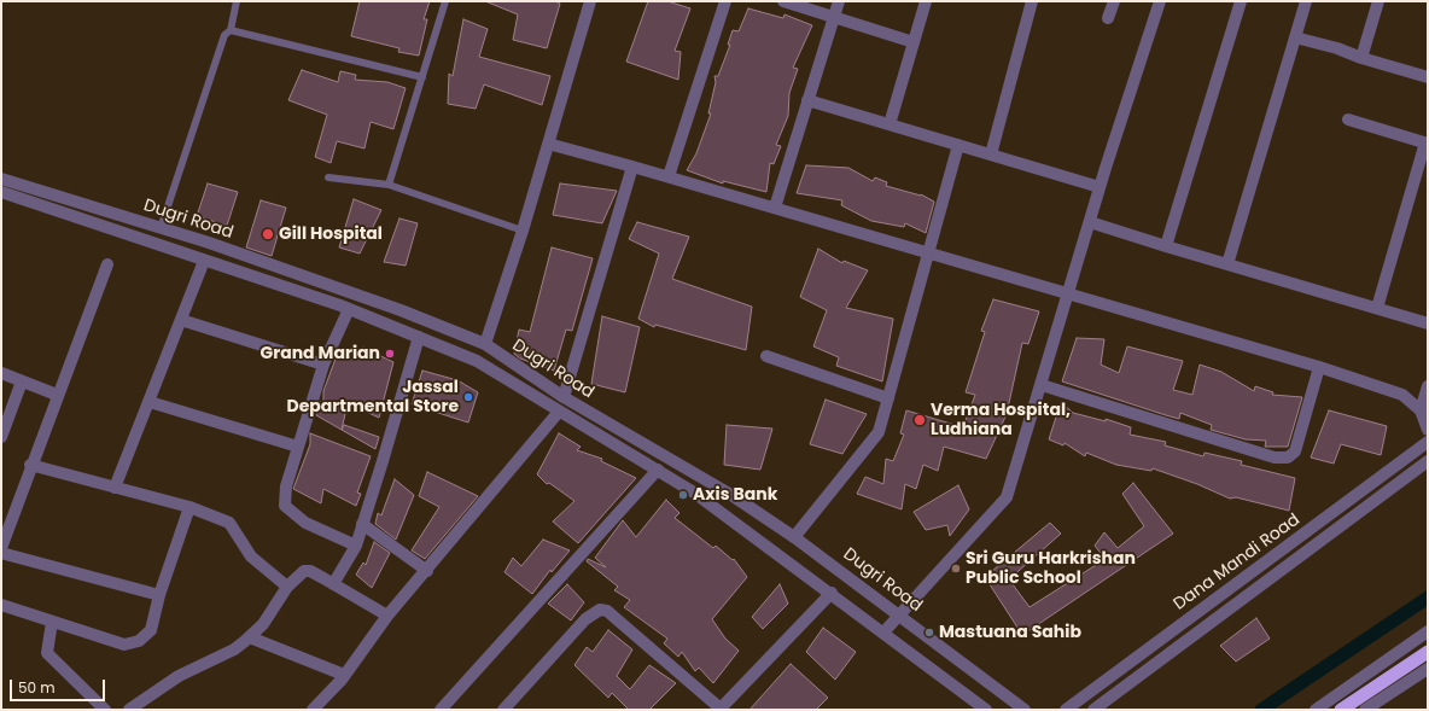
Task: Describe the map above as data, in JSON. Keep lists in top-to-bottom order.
{
  "streets": {
    "street": ["Dugri Road", "Dana Mandi Road"]
  },
  "places": [
    "Gill Hospital",
    "Grand Marian",
    "Jassal Departmental Store",
    "Verma Hospital, Ludhiana",
    "Axis Bank",
    "Sri Guru Harkrishan Public School",
    "Mastuana Sahib"
  ],
  "scale_bar": "50 m"
}
